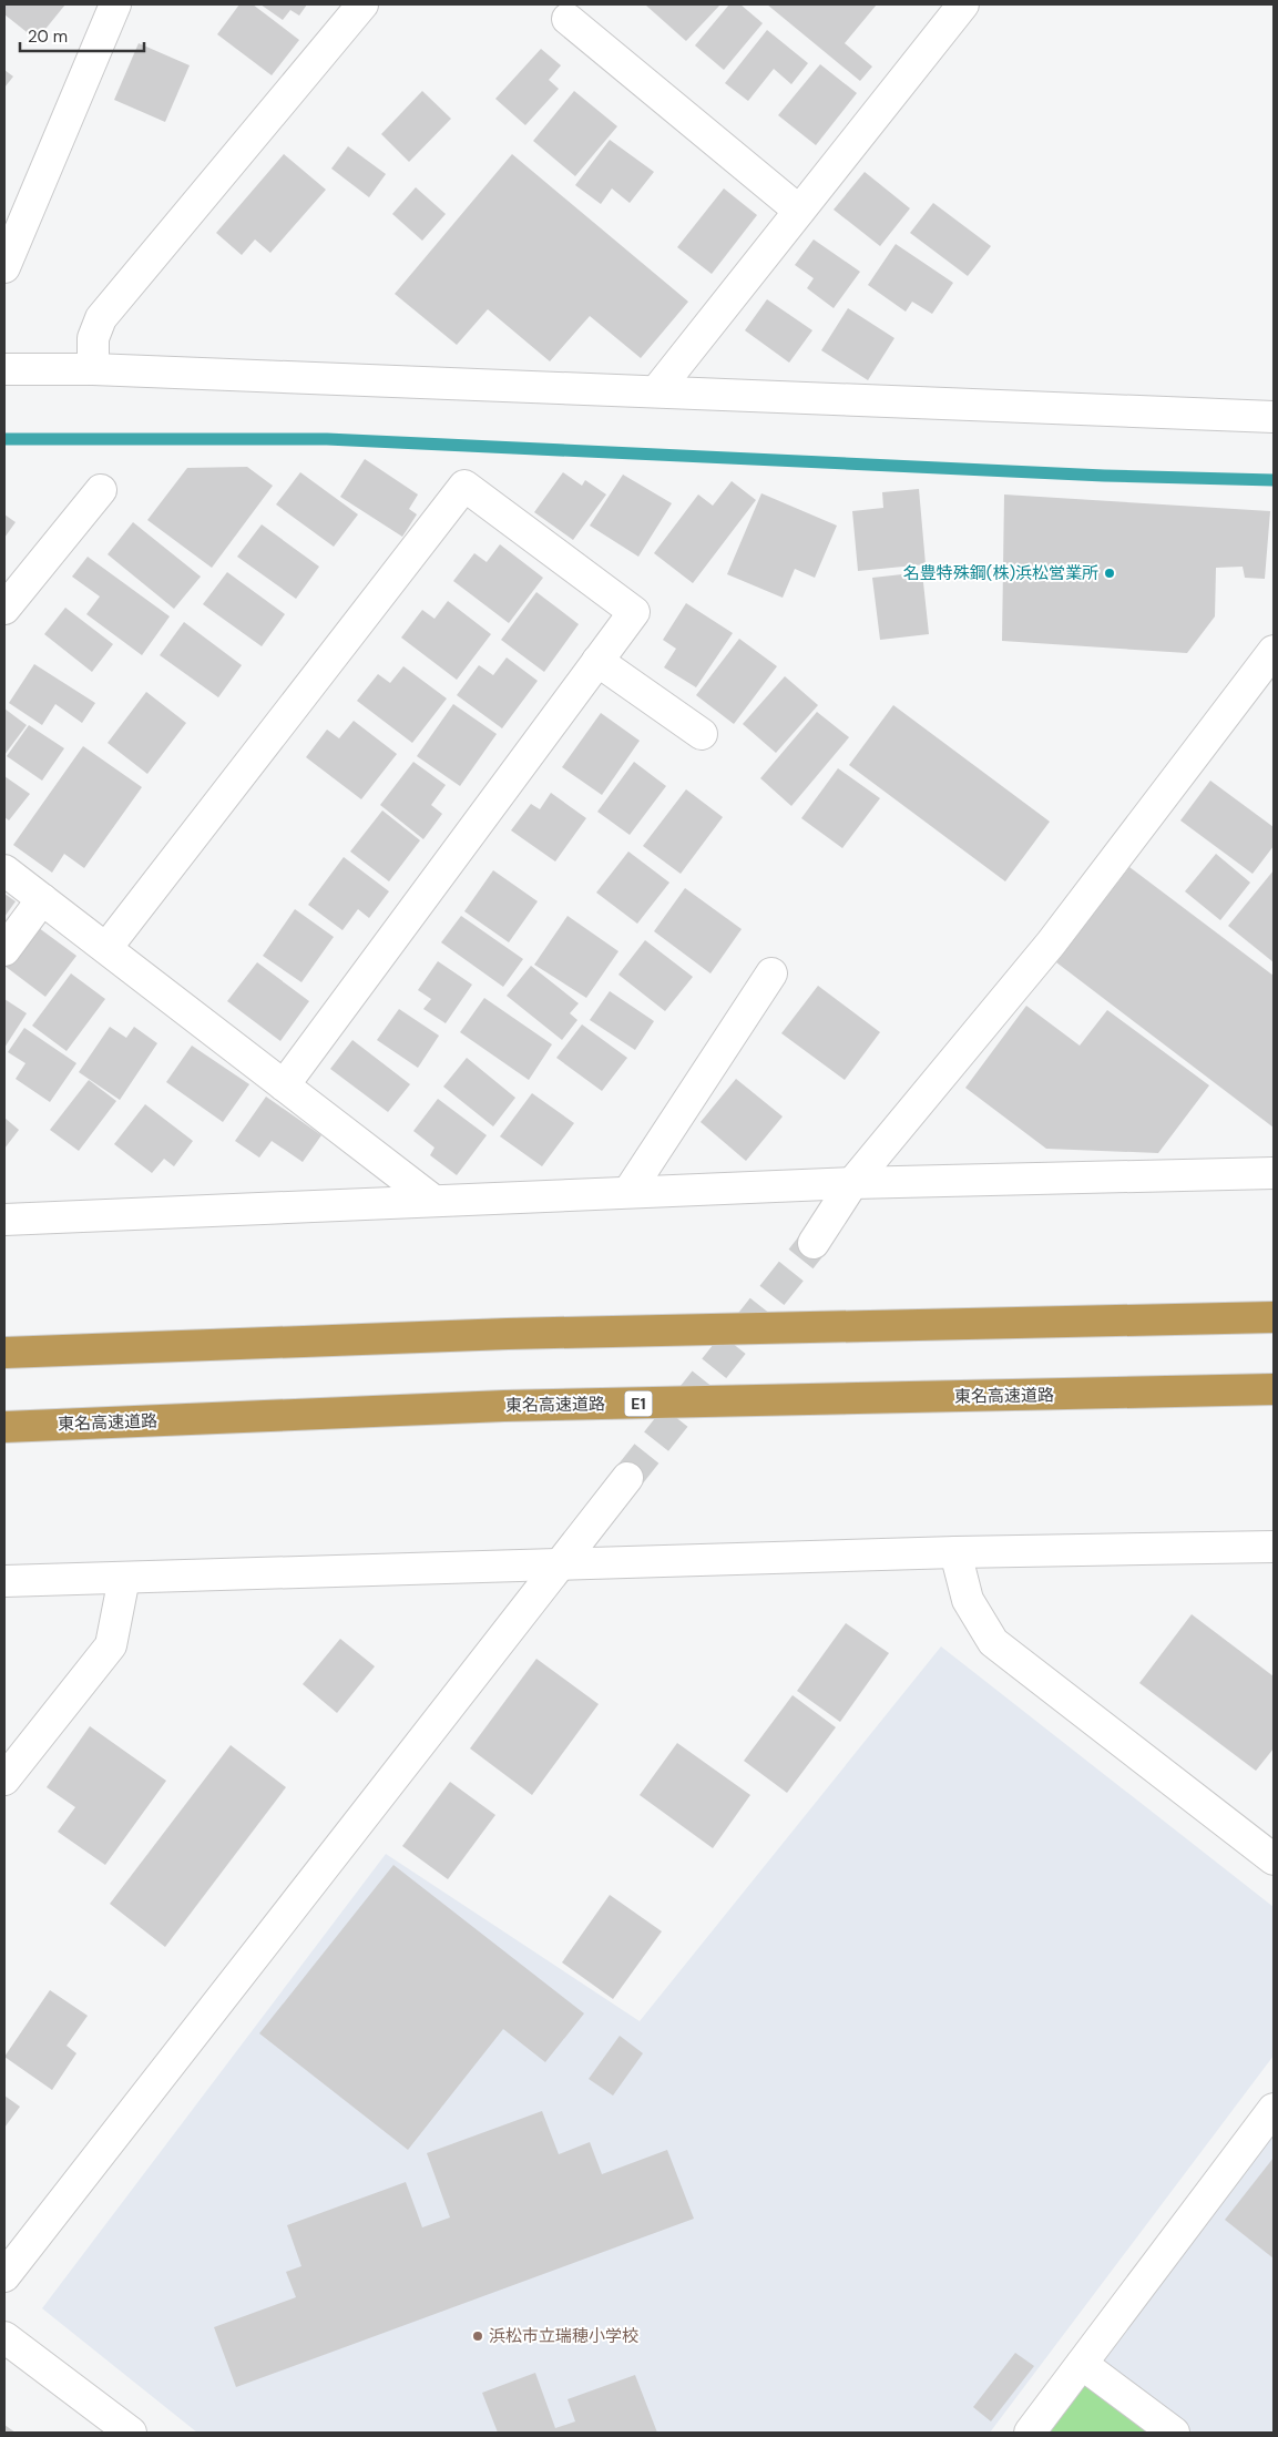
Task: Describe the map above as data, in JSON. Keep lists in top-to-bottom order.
{
  "streets": {
    "highway": ["東名高速道路", "E1"]
  },
  "places": ["名豊特殊鋼(株)浜松営業所", "浜松市立瑞穂小学校"],
  "scale_bar": "20 m"
}
